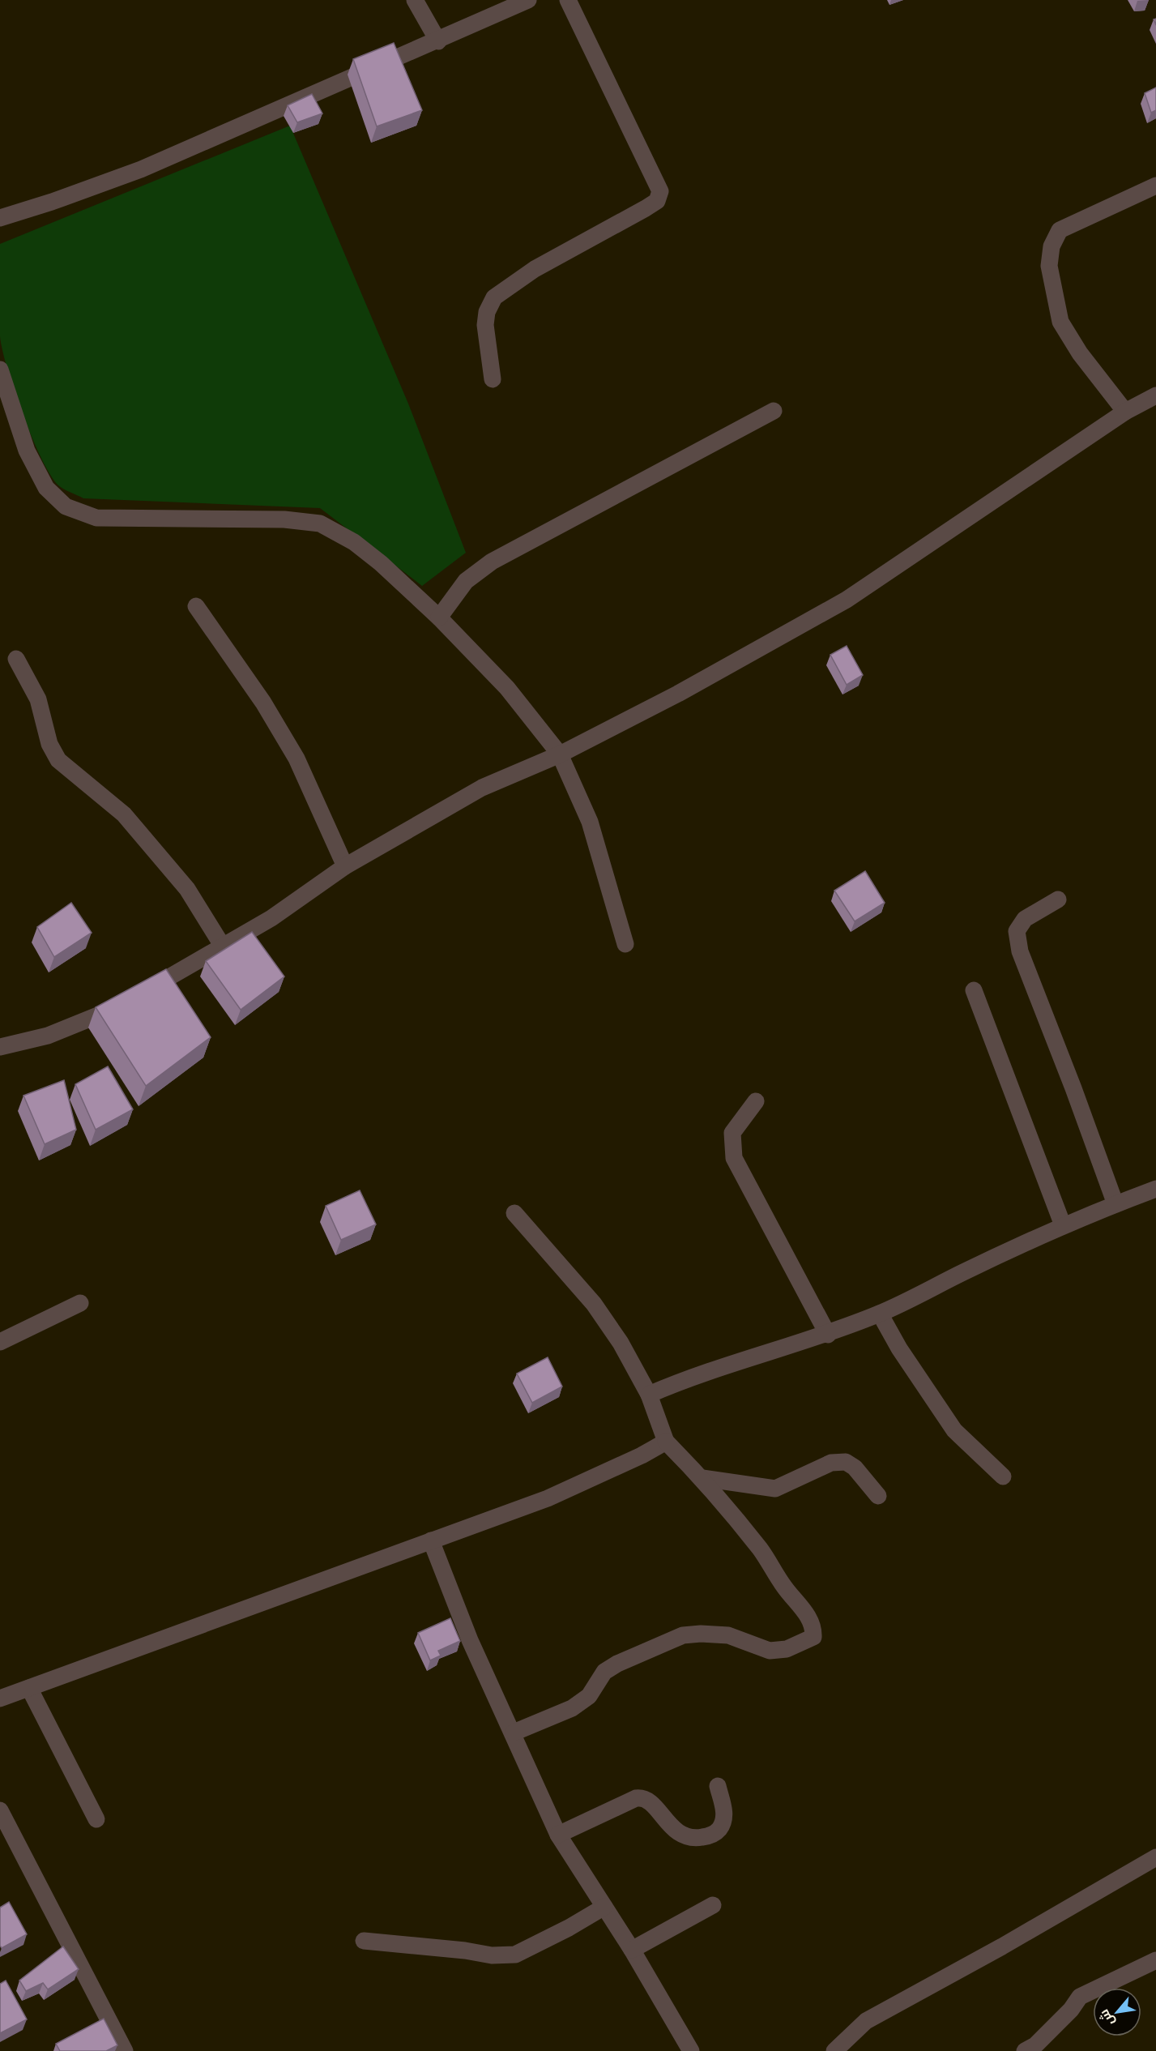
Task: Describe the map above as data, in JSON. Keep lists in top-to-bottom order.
{
  "north": "bottom left"
}
